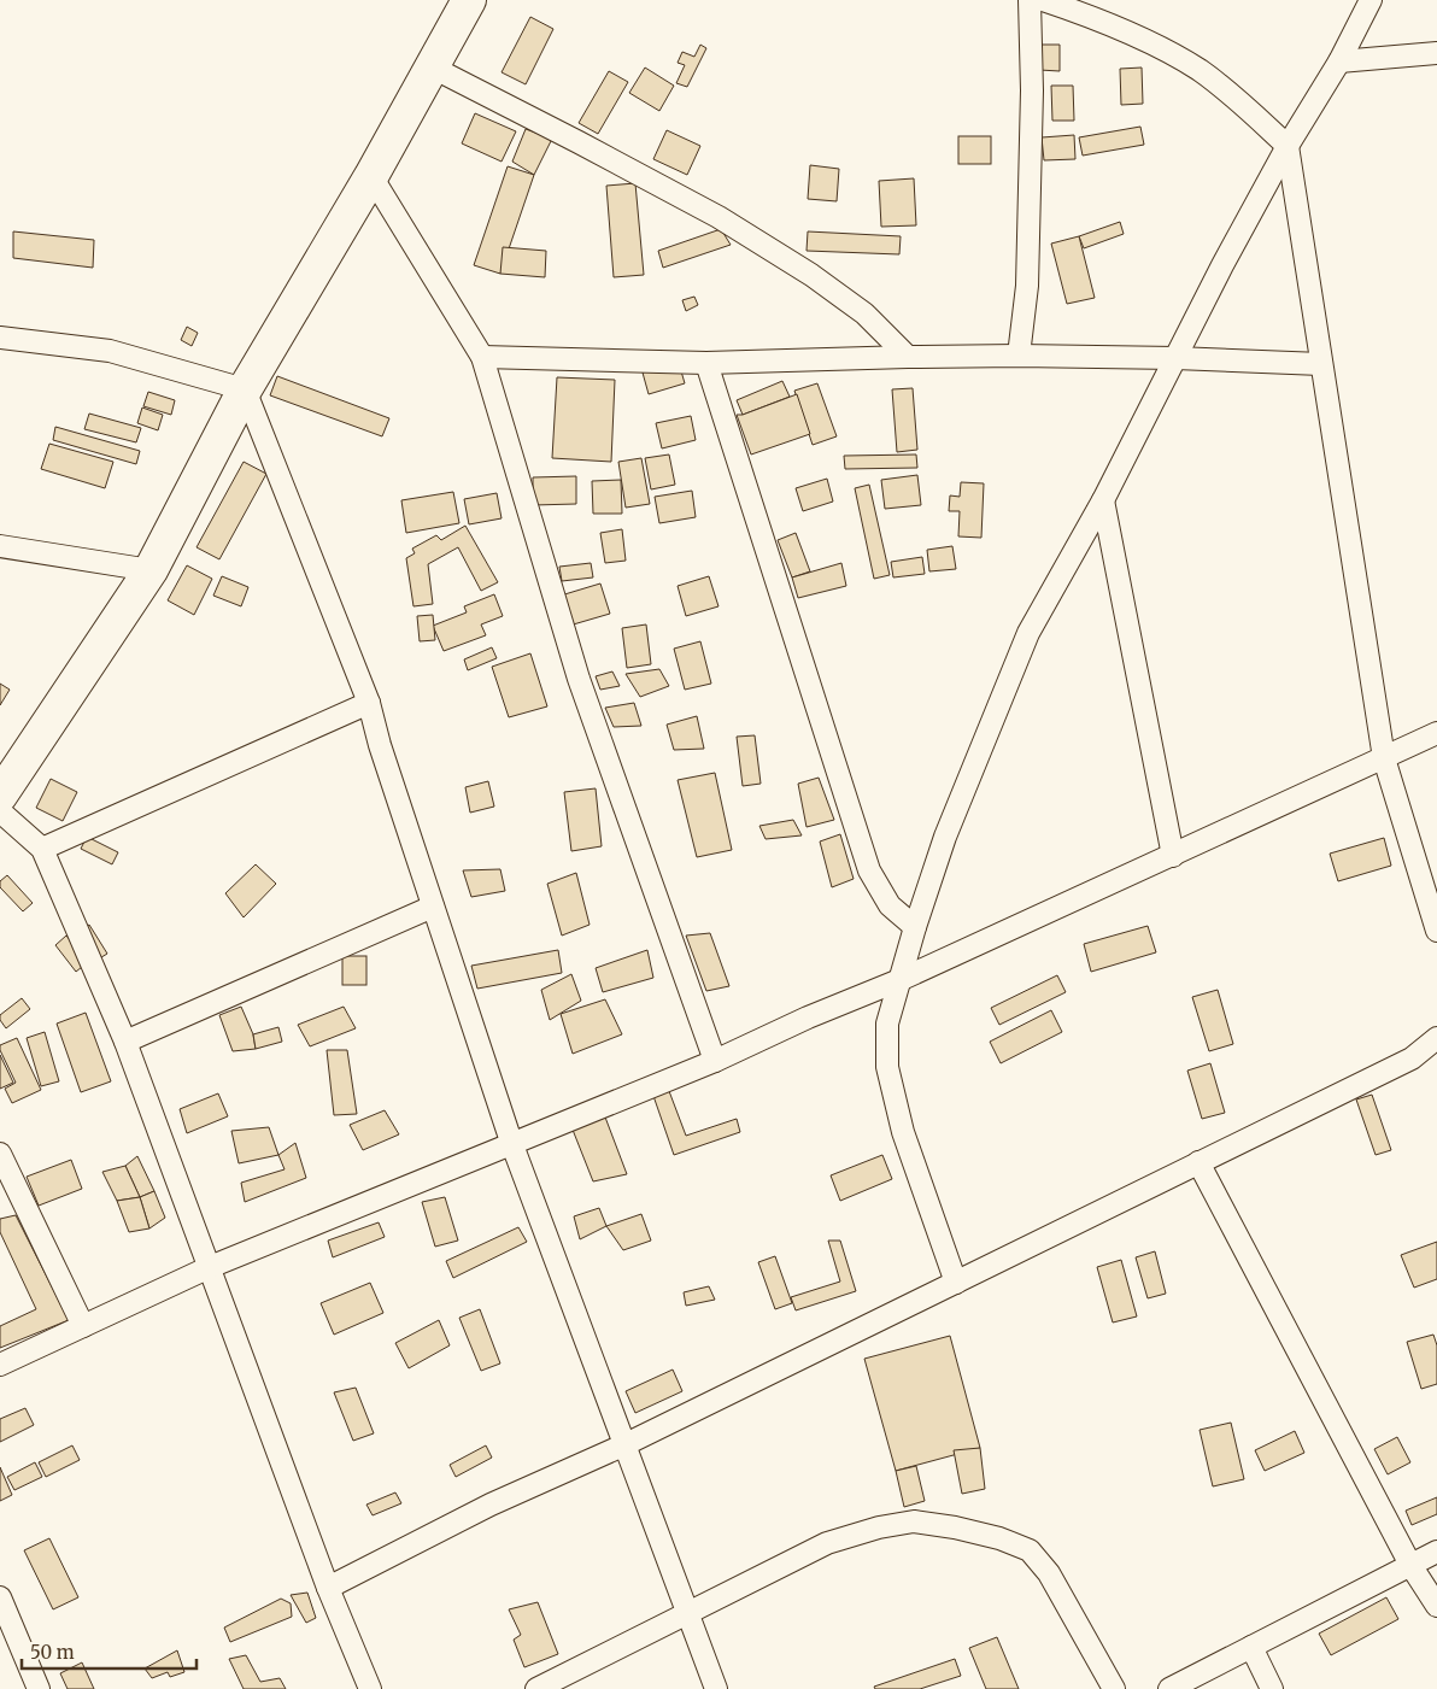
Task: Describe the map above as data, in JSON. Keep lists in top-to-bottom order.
{
  "scale_bar": "50 m"
}
